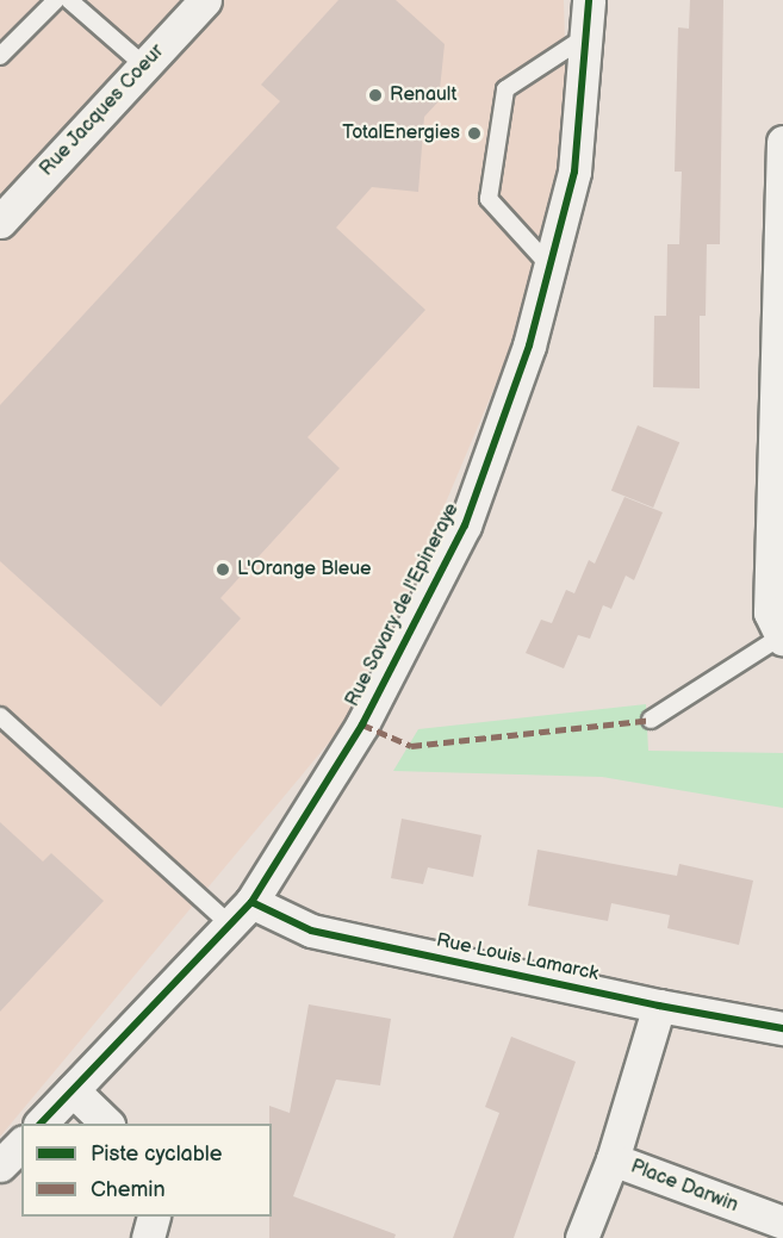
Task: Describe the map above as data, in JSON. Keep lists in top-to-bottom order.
{
  "streets": {
    "street": [
      "Rue Jacques Coeur",
      "Rue Savary de l'Epineraye",
      "Rue Louis Lamarck",
      "Place Darwin"
    ]
  },
  "crossings": [
    ["Rue Savary de l'Epineraye", "Rue Louis Lamarck"],
    ["Rue Louis Lamarck", "Place Darwin"]
  ],
  "places": ["Renault", "TotalEnergies", "L'Orange Bleue"],
  "legend": ["Piste cyclable", "Chemin"]
}
